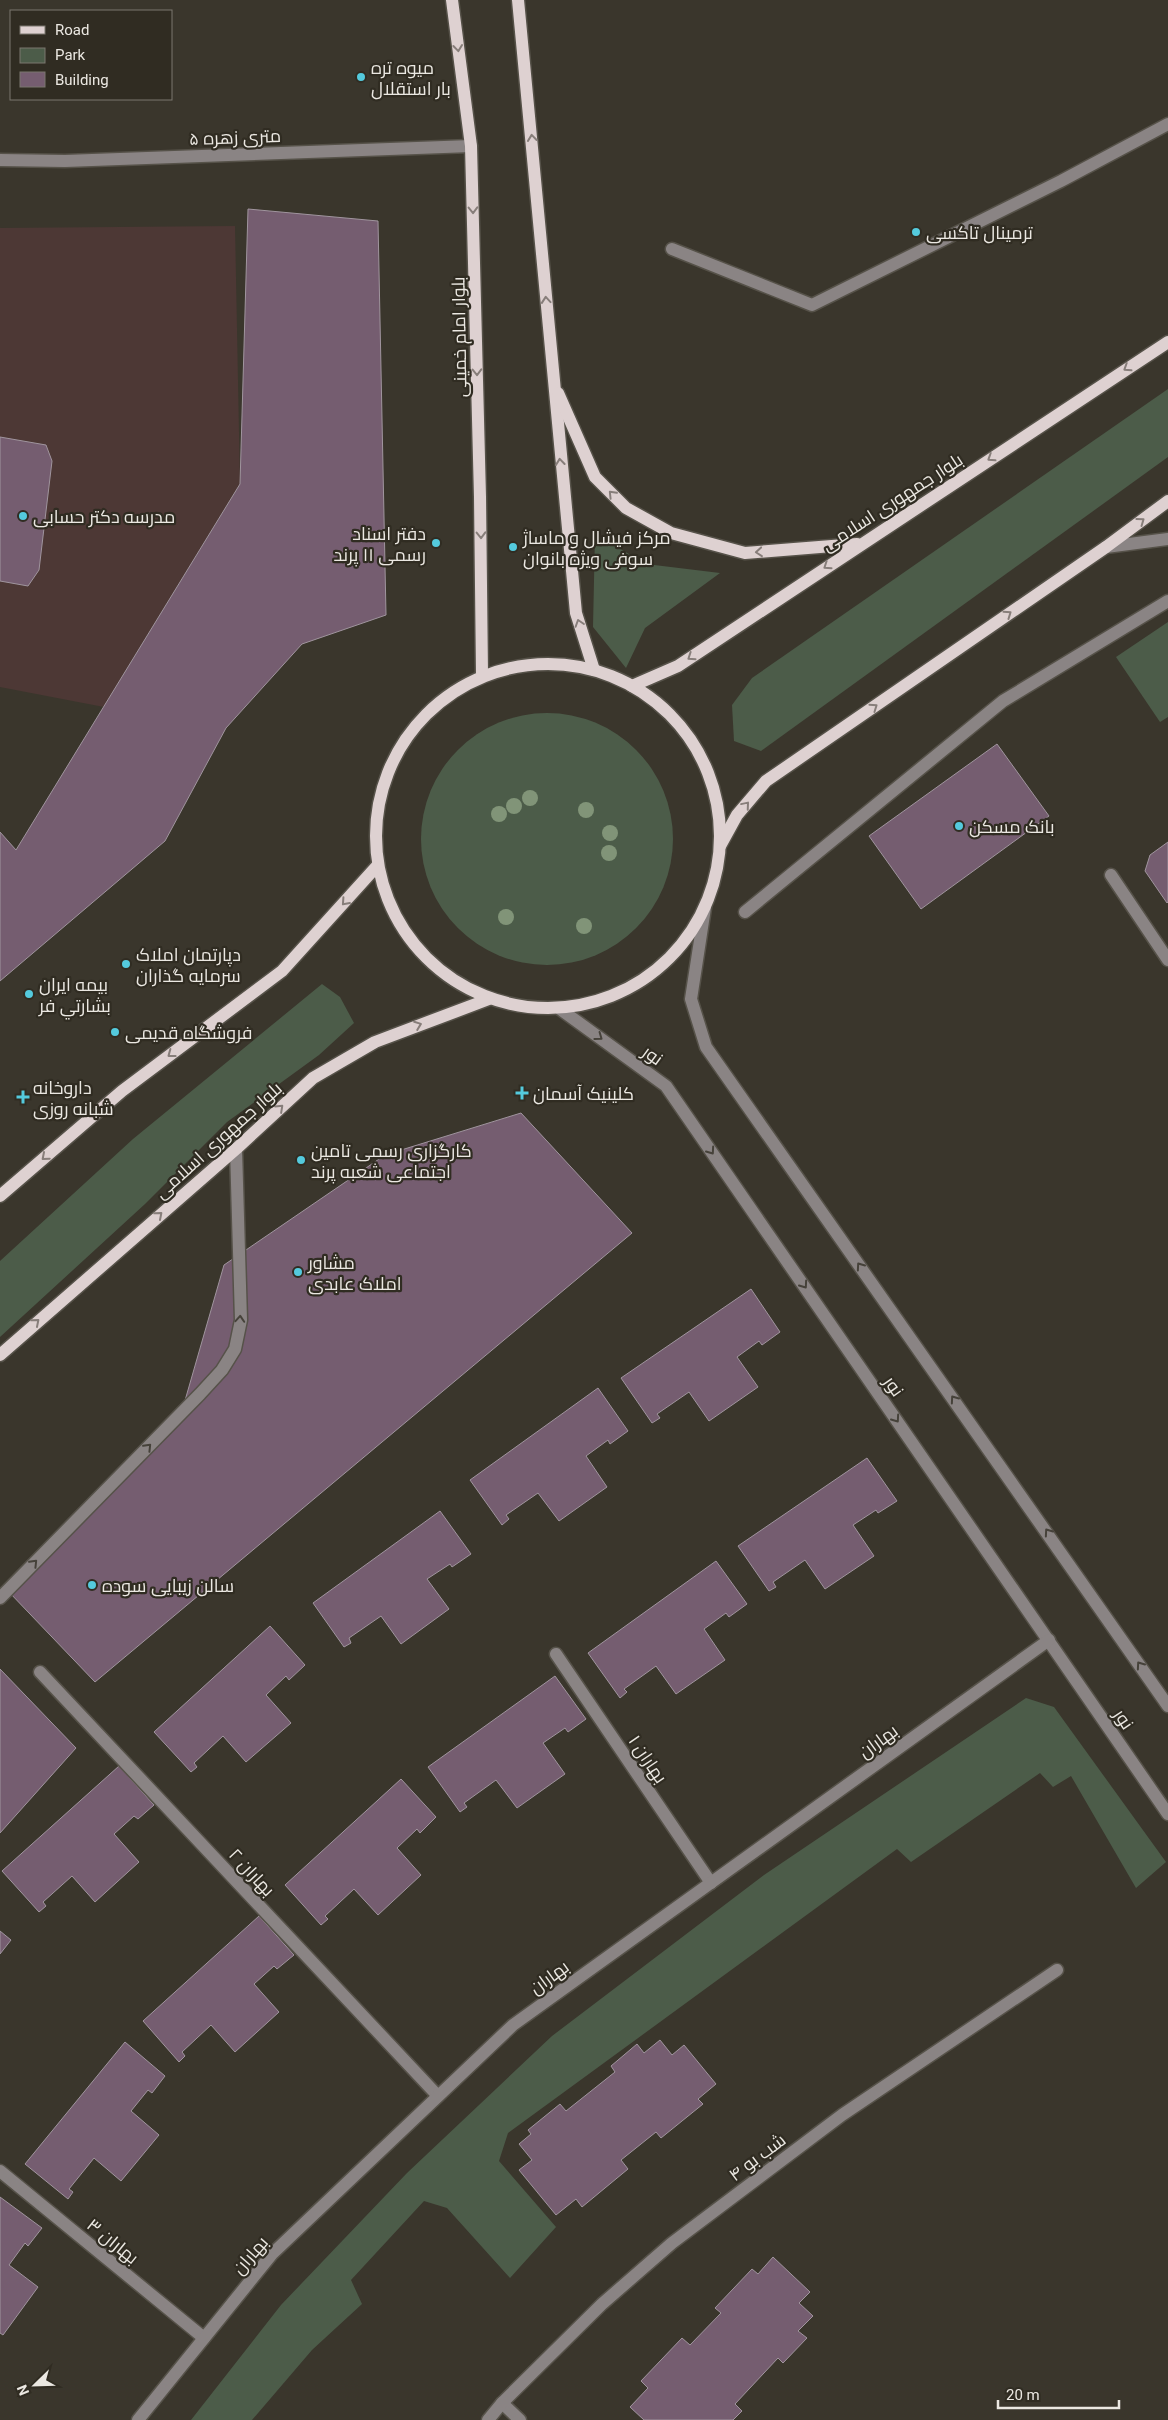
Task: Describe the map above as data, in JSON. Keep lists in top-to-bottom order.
{
  "streets": {
    "main road": ["بلوار امام خمینی", "بلوار جمهوری اسلامی"],
    "street": [
      "۵ متری زهره",
      "نور",
      "بهاران",
      "بهاران ۱",
      "بهاران ۲",
      "شب بو ۴",
      "بهاران ۳"
    ]
  },
  "crossings": [
    ["۵ متری زهره", "بلوار امام خمینی"],
    ["نور", "بهاران"],
    ["بهاران", "بهاران ۱"],
    ["بهاران", "بهاران ۲"],
    ["بهاران", "بهاران ۳"]
  ],
  "places": {
    "other": [
      "میوه تره بار استقلال",
      "ترمینال تاکسی",
      "مدرسه دکتر حسابی",
      "دفتر اسناد رسمی ۱۱ پرند",
      "مرکز فیشال و ماساژ سوفی ویژه بانوان",
      "بانک مسکن",
      "دپارتمان املاک سرمایه گذاران",
      "بيمه ايران بشارتي فر",
      "فروشگاه قدیمی",
      "کارگزاری رسمی تامین اجتماعی شعبه پرند",
      "مشاور املاک عابدی",
      "سالن زیبایی سوده"
    ],
    "health": ["کلینیک آسمان", "داروخانه شبانه روزی"]
  },
  "legend": ["Road", "Park", "Building"],
  "scale_bar": "20 m",
  "north": "bottom left"
}
